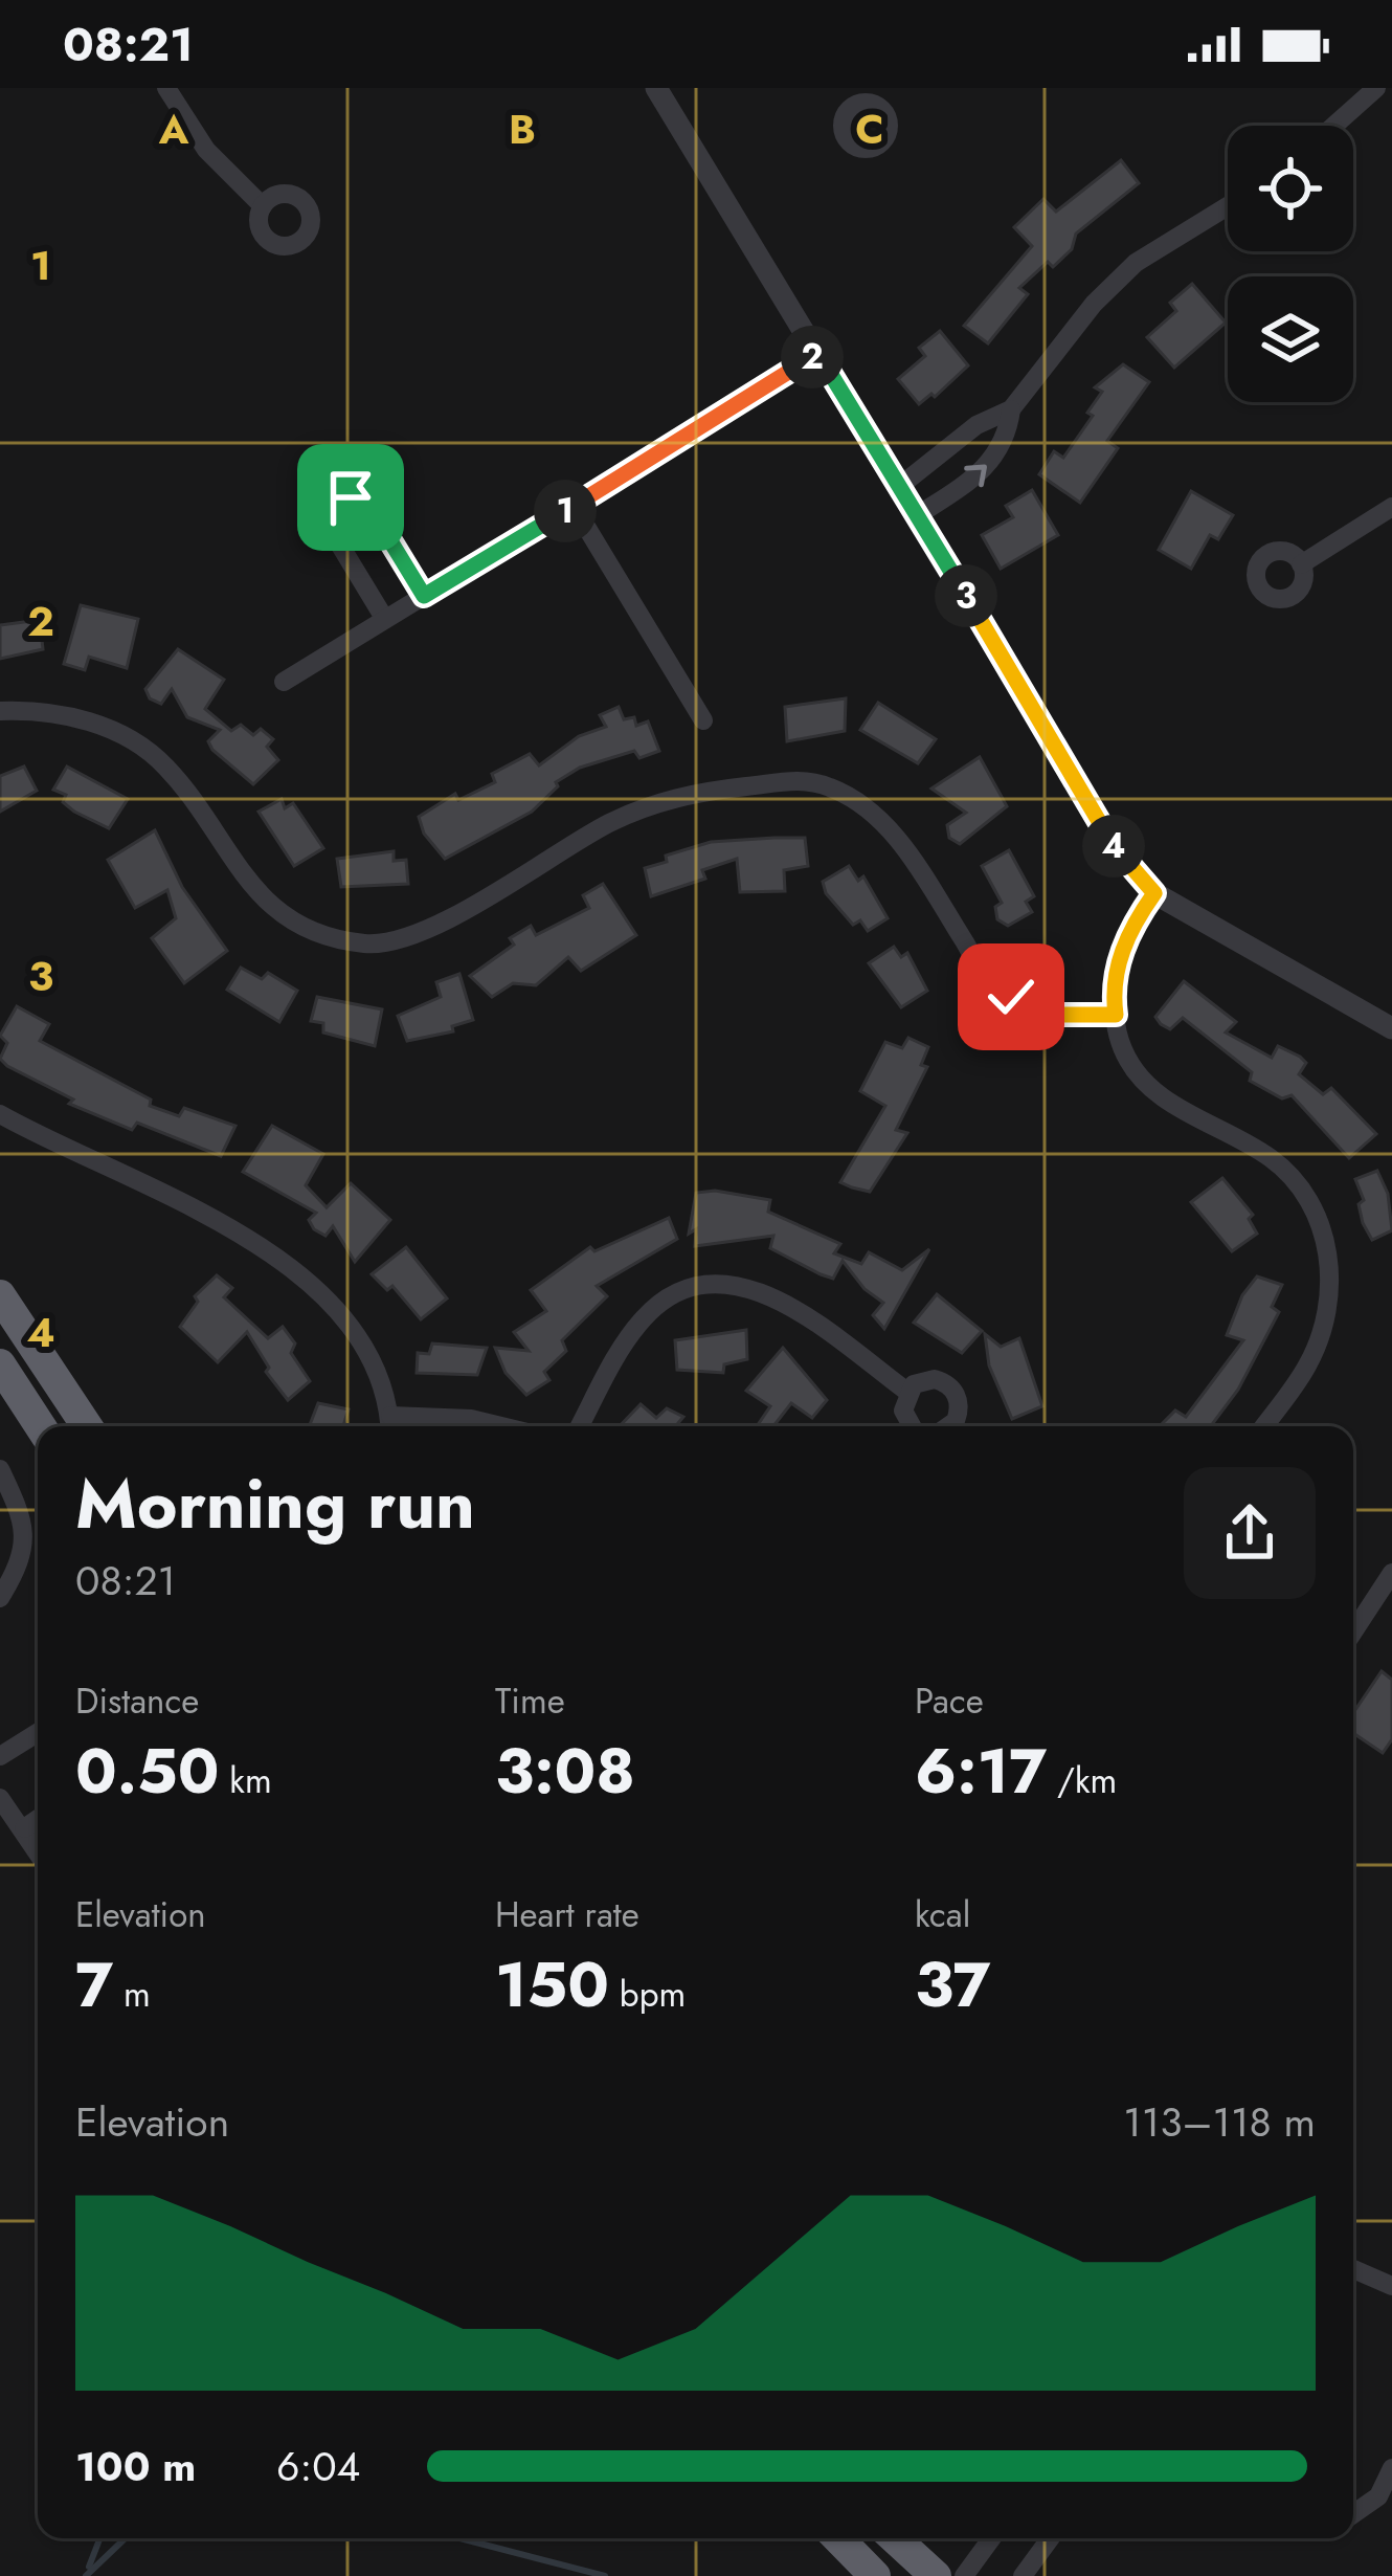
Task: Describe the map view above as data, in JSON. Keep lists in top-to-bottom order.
{
  "page": {
    "status": "08:21",
    "pins": [
      "2",
      "1",
      "3",
      "4"
    ],
    "heading": ["Morning run", "08:21"],
    "stats": [
      ["Distance", "0.50 km"],
      ["Time", "3:08"],
      ["Pace", "6:17 /km"],
      ["Elevation", "7 m"],
      ["Heart rate", "150 bpm"],
      ["kcal", "37"]
    ],
    "chart": ["Elevation", "113–118 m"],
    "list": [
      {
        "name": "100 m",
        "note": "6:04"
      }
    ]
  },
  "grid": {
    "columns": ["A", "B", "C"],
    "rows": [
      "1",
      "2",
      "3",
      "4"
    ]
  }
}
